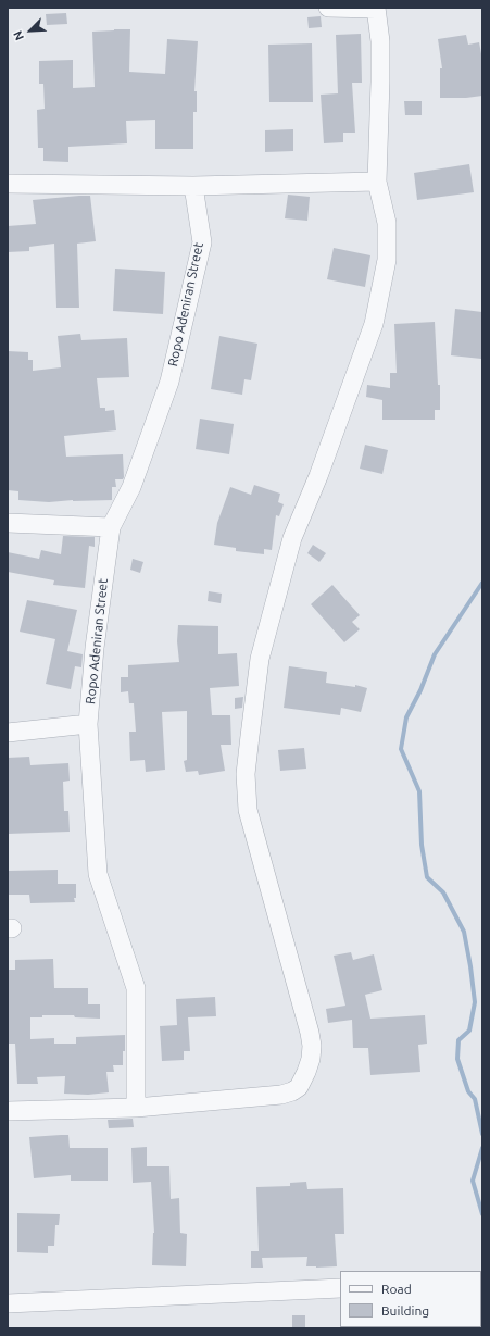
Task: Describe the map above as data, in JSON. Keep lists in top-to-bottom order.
{
  "streets": {
    "street": ["Ropo Adeniran Street"]
  },
  "legend": ["Road", "Building"],
  "north": "bottom left"
}
